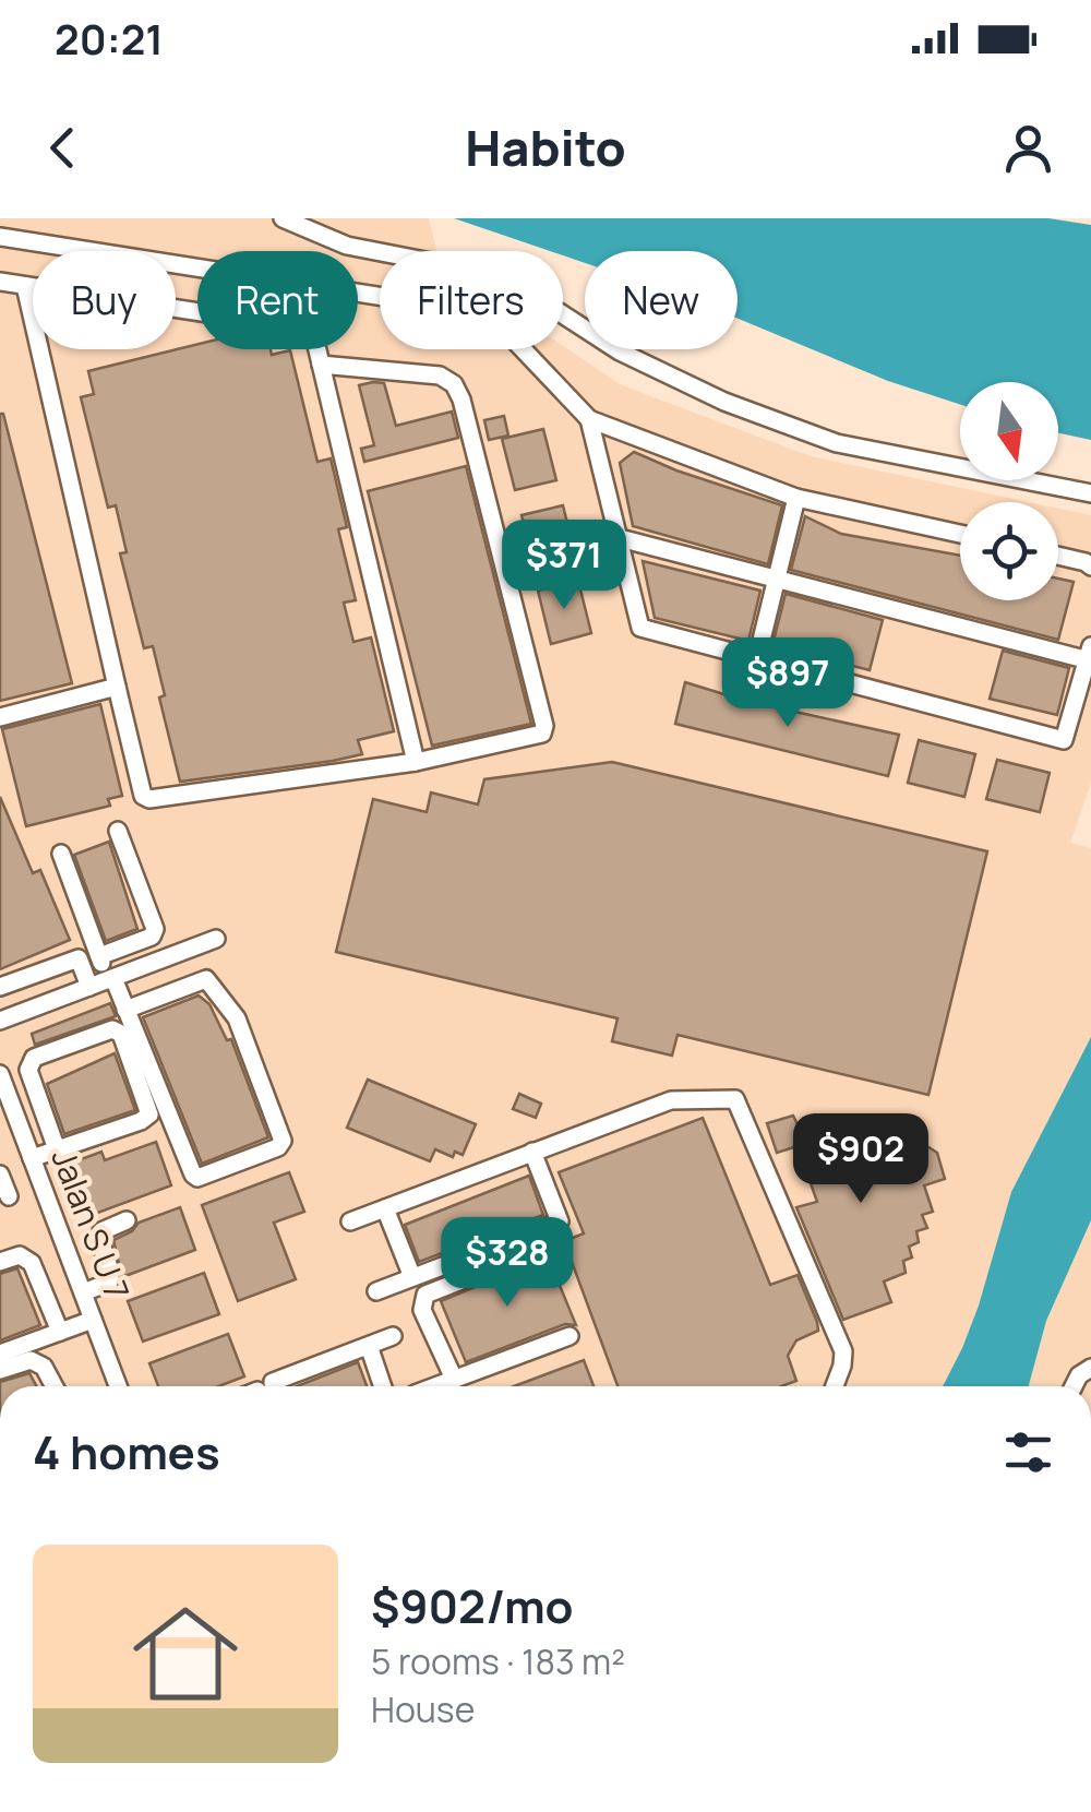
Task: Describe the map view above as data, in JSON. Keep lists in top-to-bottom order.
{
  "streets": {
    "street": ["Jalan S U 7"]
  },
  "north": "bottom",
  "page": {
    "status": "20:21",
    "header": "Habito",
    "chip": [
      "Buy",
      "Rent",
      "Filters",
      "New"
    ],
    "price": [
      "$371",
      "$897",
      "$902",
      "$328"
    ],
    "heading": "4 homes",
    "list": [
      {
        "name": "$902/mo",
        "note": "5 rooms · 183 m² · House"
      }
    ]
  }
}
